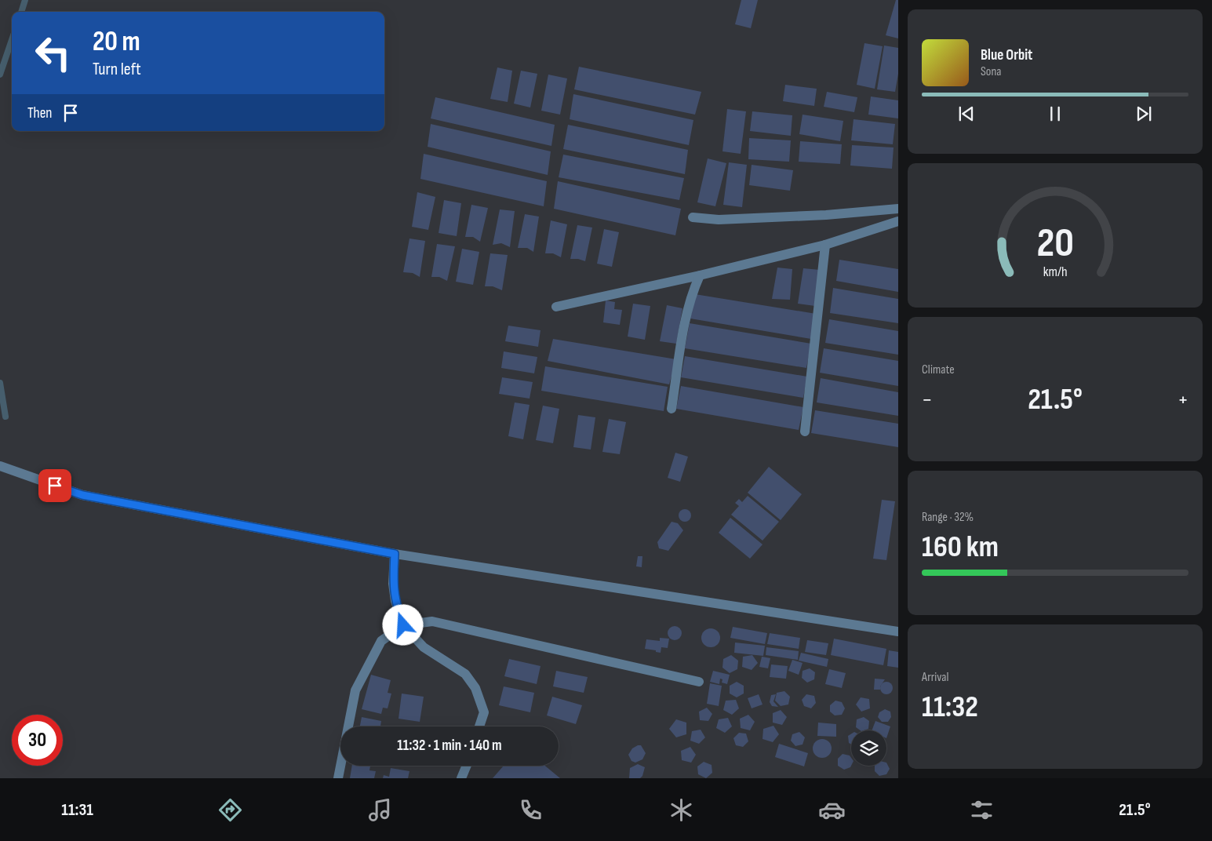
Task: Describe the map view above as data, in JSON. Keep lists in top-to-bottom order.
{
  "page": {
    "turn": ["20 m", "Turn left"],
    "song": ["Blue Orbit", "Sona"],
    "then": "Then",
    "tile": [
      "Climate",
      ["Range · 32%", "160 km"],
      ["Arrival", "11:32"]
    ],
    "heat": ["−", "21.5°", "+"],
    "limit": "30",
    "trip": "11:32 · 1 min · 140 m",
    "tabs": ["11:31", "21.5°"],
    "gauge": ["20", "km/h"]
  }
}
